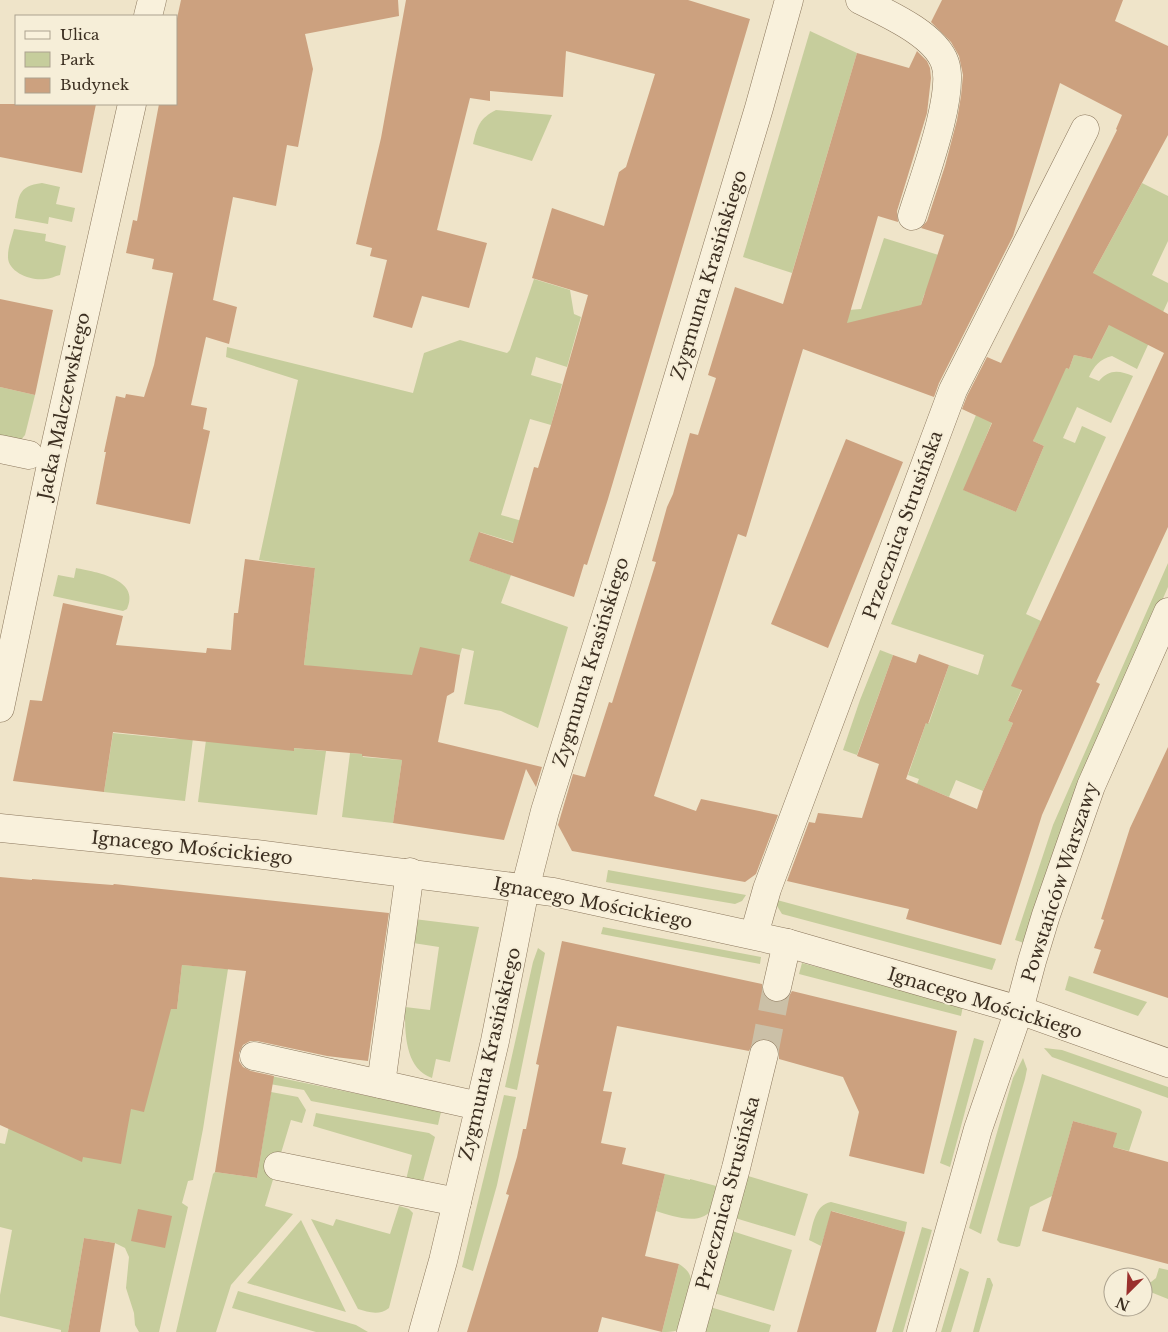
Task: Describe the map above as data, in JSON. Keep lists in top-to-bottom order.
{
  "streets": {
    "street": [
      "Zygmunta Krasińskiego",
      "Jacka Malczewskiego",
      "Przecznica Strusińska",
      "Ignacego Mościckiego",
      "Powstańców Warszawy"
    ]
  },
  "crossings": [
    ["Zygmunta Krasińskiego", "Ignacego Mościckiego"],
    ["Przecznica Strusińska", "Ignacego Mościckiego"],
    ["Ignacego Mościckiego", "Powstańców Warszawy"]
  ],
  "legend": ["Ulica", "Park", "Budynek"],
  "north": "bottom left"
}
